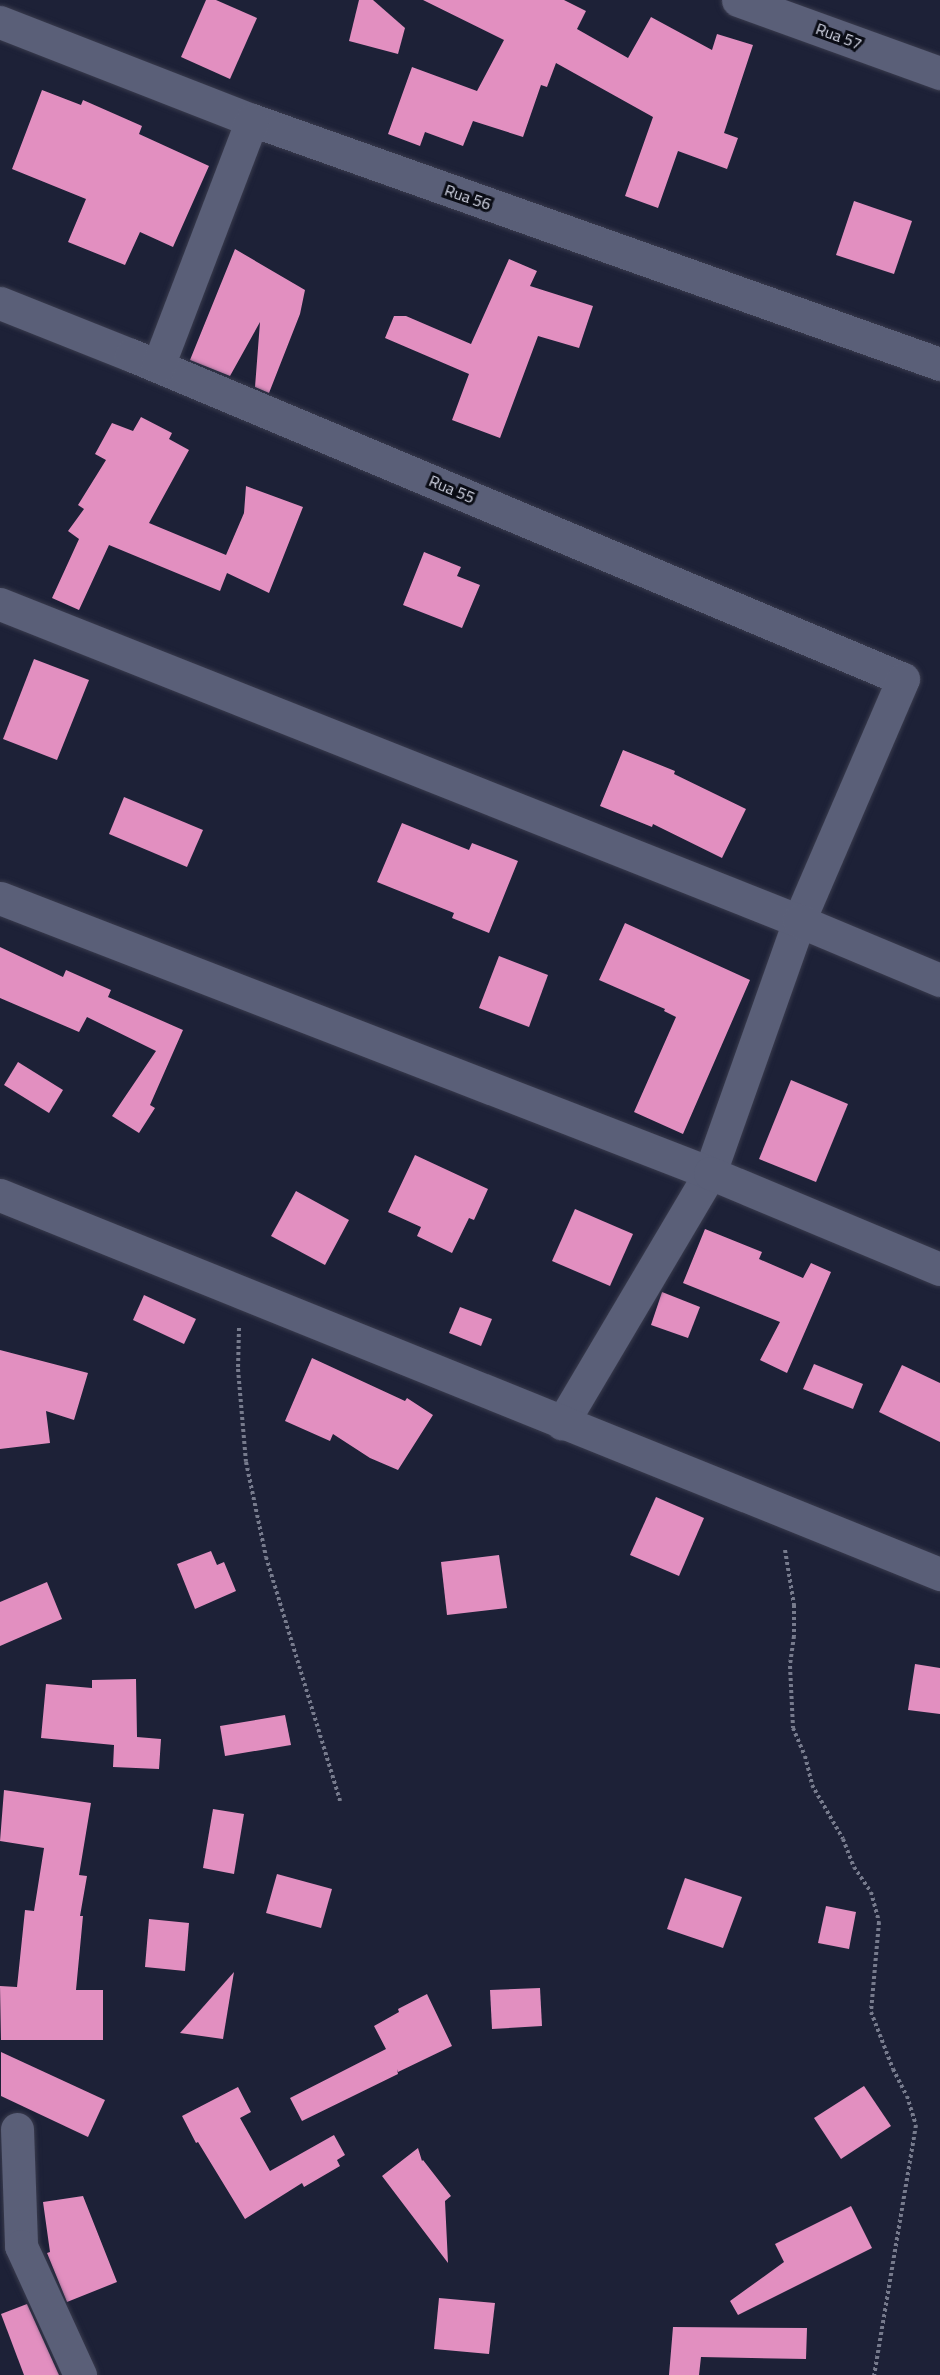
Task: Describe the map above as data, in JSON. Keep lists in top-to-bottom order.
{
  "streets": {
    "street": ["Rua 57", "Rua 56", "Rua 55"]
  }
}
